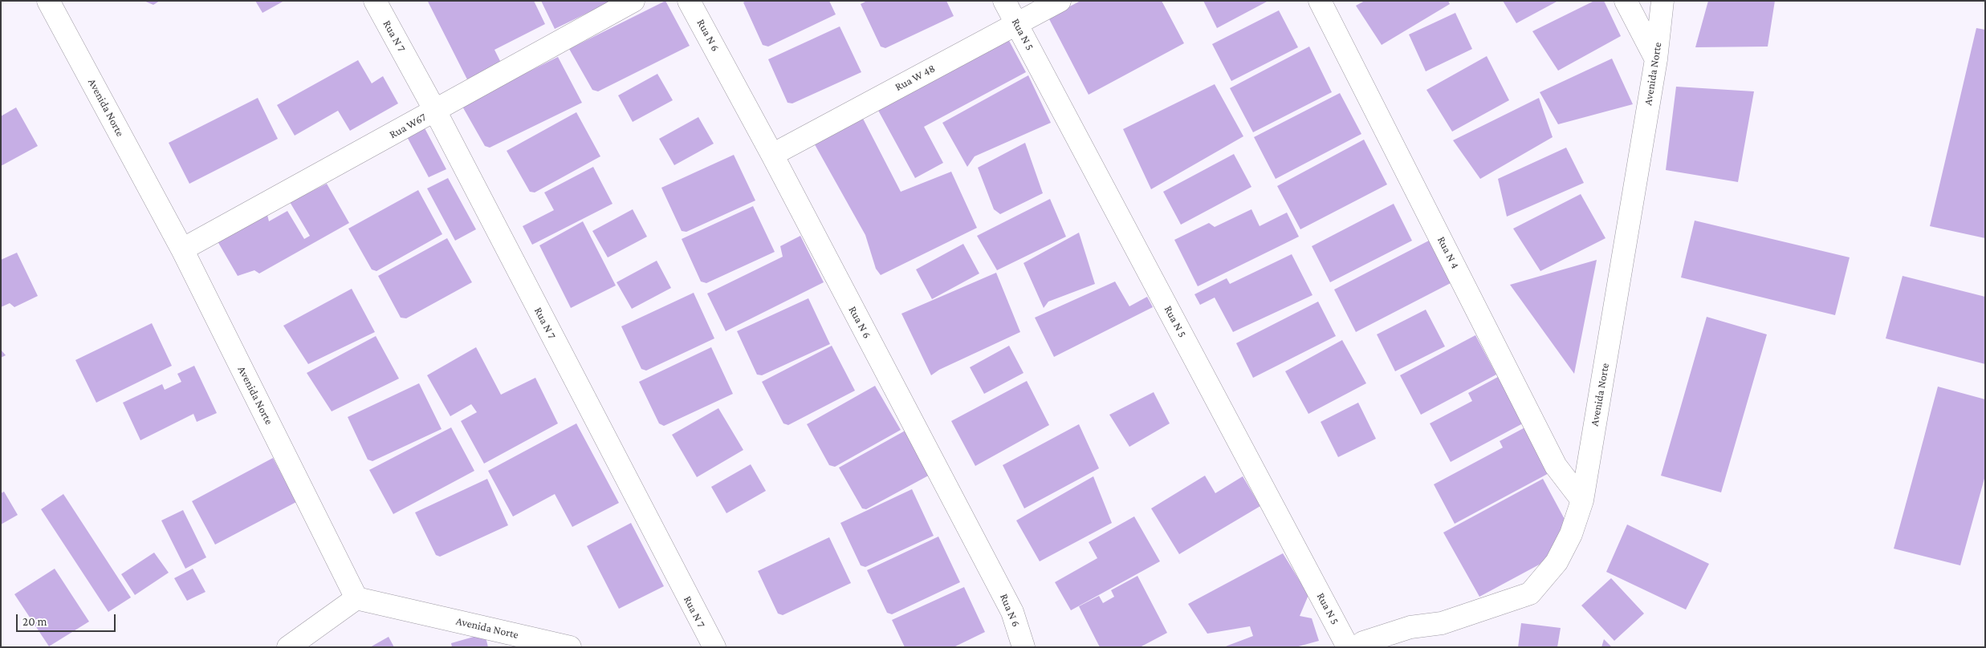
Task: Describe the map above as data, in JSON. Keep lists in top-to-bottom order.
{
  "streets": {
    "street": [
      "Rua N 5",
      "Rua N 6",
      "Rua N 7",
      "Avenida Norte",
      "Rua W 48",
      "Rua W67",
      "Rua N 4"
    ]
  },
  "crossings": [
    ["Rua N 5", "Avenida Norte"],
    ["Rua N 5", "Rua W 48"],
    ["Rua N 6", "Rua W 48"],
    ["Rua N 7", "Rua W67"],
    ["Avenida Norte", "Rua W67"],
    ["Avenida Norte", "Rua N 4"]
  ],
  "scale_bar": "20 m"
}
